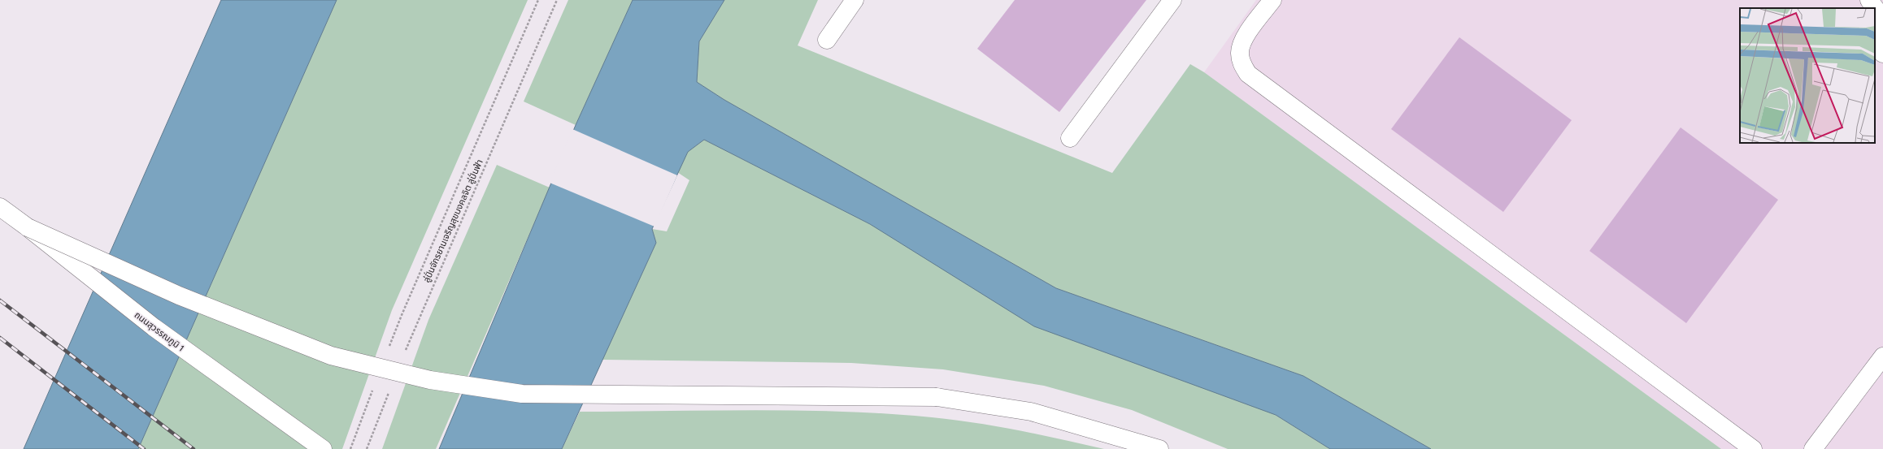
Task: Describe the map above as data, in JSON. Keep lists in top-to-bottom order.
{
  "streets": {
    "main road": ["ถนนสุวรรณภูมิ 1"],
    "path": ["ลู่ปั่นจักรยานเจริญสุขมงคลจิต ลู่ปั่นฟ้า"]
  }
}
